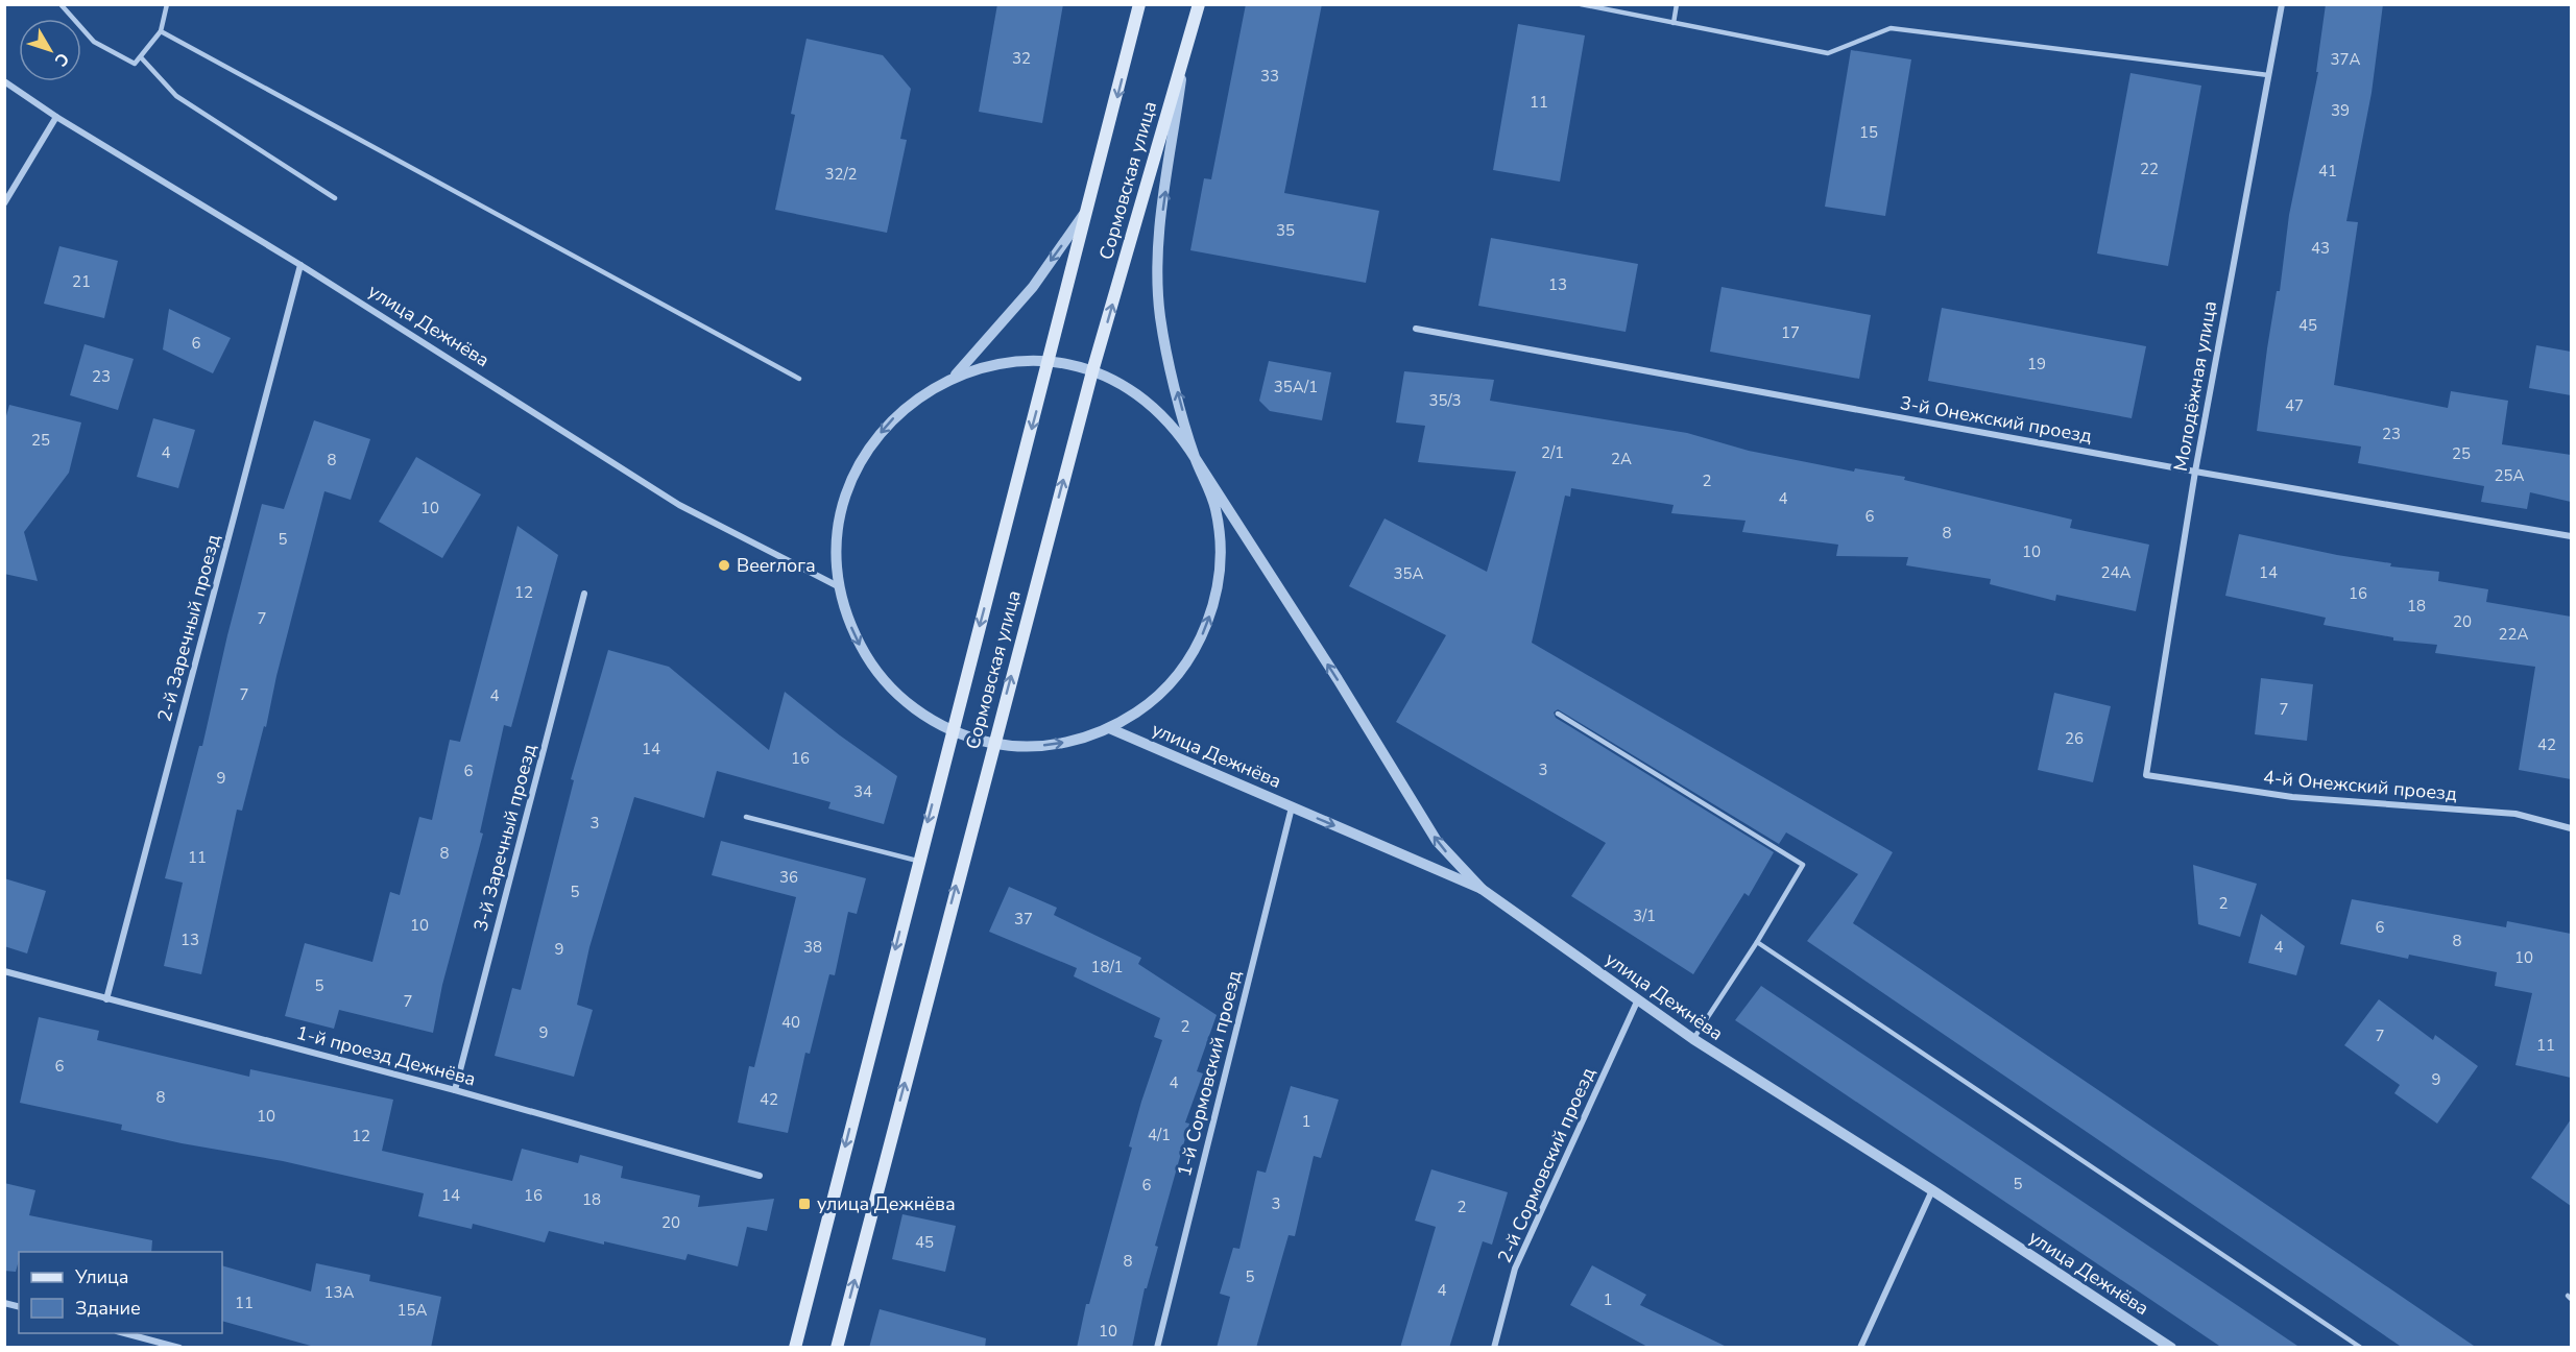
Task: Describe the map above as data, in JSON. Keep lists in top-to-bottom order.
{
  "streets": {
    "main road": ["Сормовская улица"],
    "street": [
      "улица Дежнёва",
      "Молодёжная улица",
      "3-й Онежский проезд",
      "2-й Заречный проезд",
      "4-й Онежский проезд",
      "3-й Заречный проезд",
      "1-й проезд Дежнёва",
      "1-й Сормовский проезд",
      "2-й Сормовский проезд"
    ]
  },
  "crossings": [
    ["улица Дежнёва", "2-й Заречный проезд"],
    ["улица Дежнёва", "1-й Сормовский проезд"],
    ["улица Дежнёва", "2-й Сормовский проезд"],
    ["Молодёжная улица", "3-й Онежский проезд"],
    ["Молодёжная улица", "4-й Онежский проезд"],
    ["2-й Заречный проезд", "1-й проезд Дежнёва"],
    ["3-й Заречный проезд", "1-й проезд Дежнёва"]
  ],
  "places": {
    "other": ["Beerлога"],
    "transit": ["улица Дежнёва"]
  },
  "house_numbers": [
    "32",
    "37А",
    "33",
    "11",
    "39",
    "15",
    "22",
    "41",
    "32/2",
    "35",
    "43",
    "21",
    "13",
    "45",
    "17",
    "6",
    "19",
    "23",
    "35А/1",
    "35/3",
    "47",
    "23",
    "25",
    "4",
    "2/1",
    "25",
    "2А",
    "8",
    "25А",
    "2",
    "4",
    "10",
    "6",
    "8",
    "5",
    "10",
    "24А",
    "14",
    "35А",
    "12",
    "16",
    "18",
    "7",
    "20",
    "22А",
    "7",
    "4",
    "7",
    "26",
    "42",
    "14",
    "16",
    "3",
    "6",
    "9",
    "34",
    "3",
    "8",
    "11",
    "36",
    "5",
    "2",
    "3/1",
    "37",
    "10",
    "6",
    "13",
    "8",
    "38",
    "4",
    "9",
    "10",
    "18/1",
    "5",
    "7",
    "40",
    "2",
    "9",
    "7",
    "11",
    "6",
    "9",
    "4",
    "8",
    "42",
    "10",
    "1",
    "4/1",
    "12",
    "5",
    "6",
    "14",
    "16",
    "18",
    "3",
    "2",
    "20",
    "45",
    "8",
    "5",
    "4",
    "13А",
    "1",
    "11",
    "15А",
    "10"
  ],
  "legend": ["Улица", "Здание"],
  "north": "bottom right"
}
